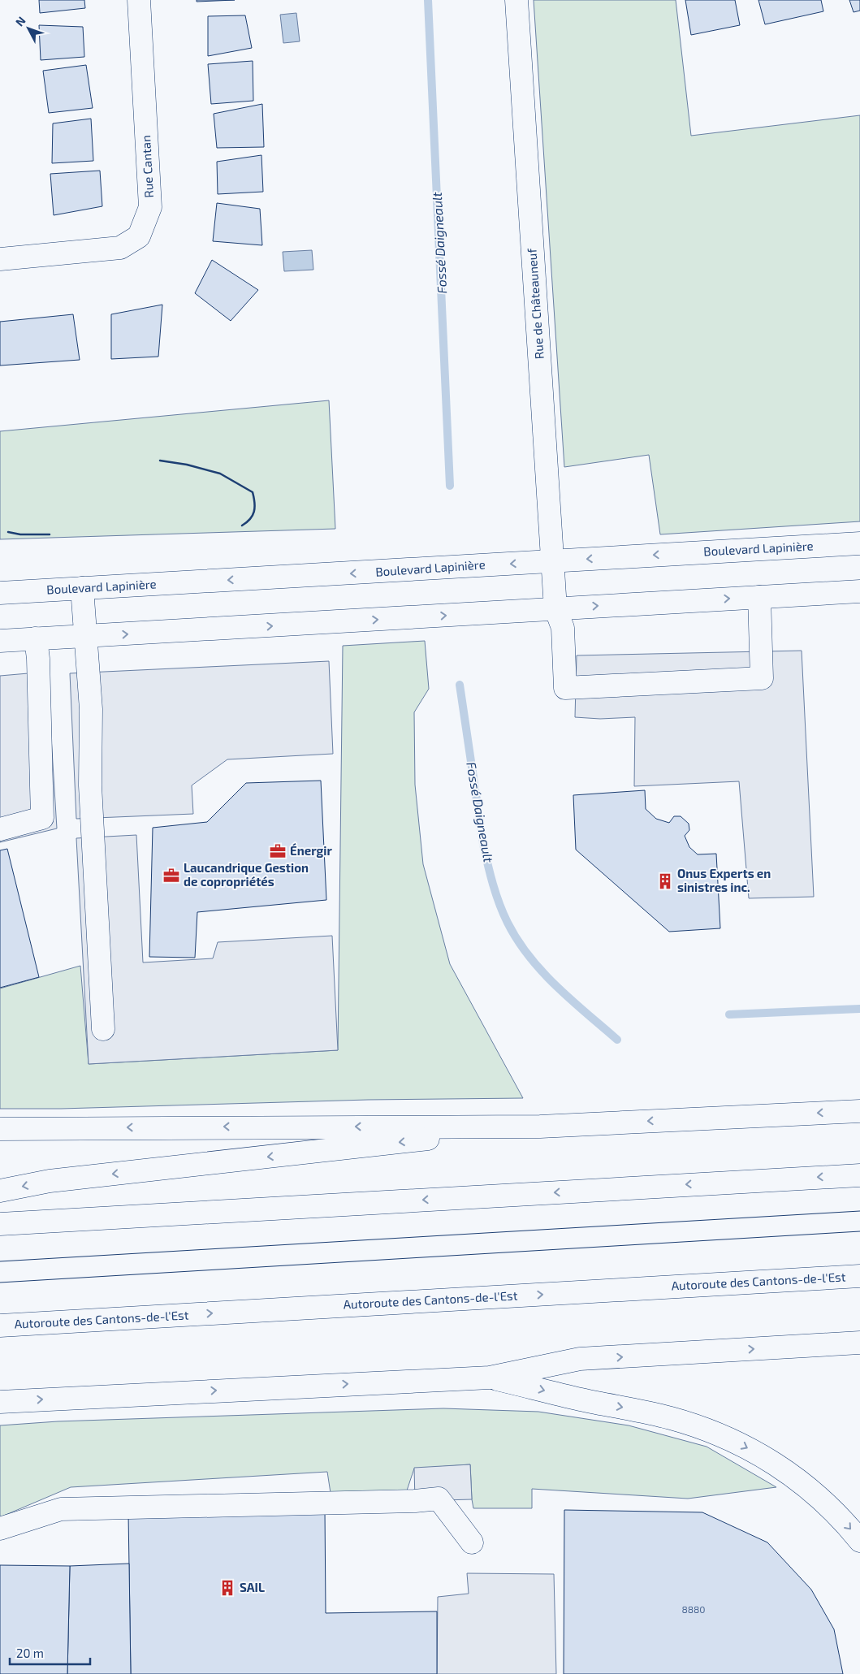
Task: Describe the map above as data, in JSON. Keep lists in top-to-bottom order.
{
  "streets": {
    "main road": [
      "Rue Cantan",
      "Rue de Châteauneuf",
      "Boulevard Lapinière",
      "Autoroute des Cantons-de-l'Est"
    ]
  },
  "crossings": [
    ["Rue de Châteauneuf", "Boulevard Lapinière"]
  ],
  "water": ["Fossé Daigneault"],
  "places": {
    "office": ["Énergir", "Laucandrique Gestion de copropriétés"],
    "building": ["Onus Experts en sinistres inc.", "SAIL"]
  },
  "house_numbers": ["8880"],
  "scale_bar": "20 m",
  "north": "top left"
}
